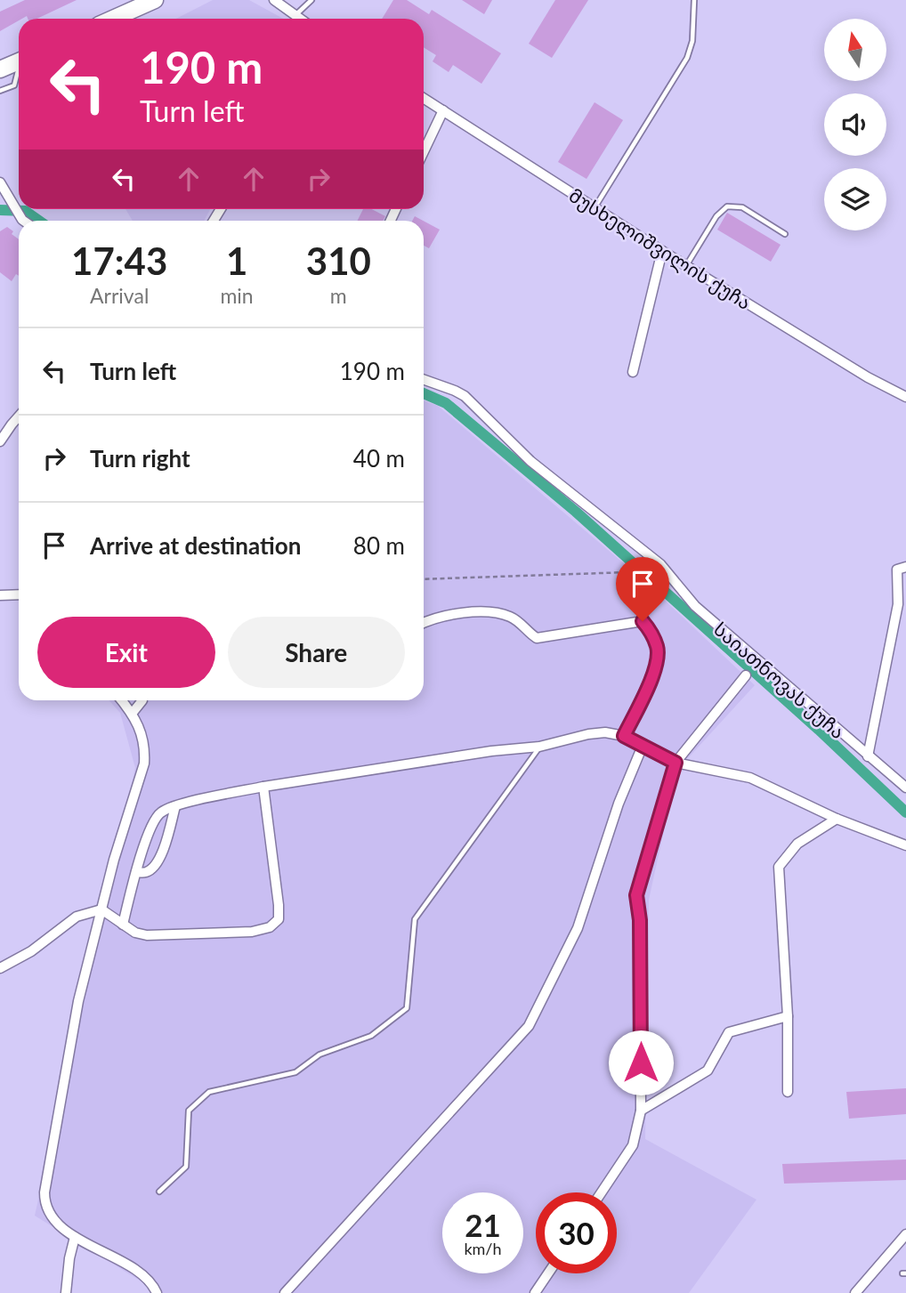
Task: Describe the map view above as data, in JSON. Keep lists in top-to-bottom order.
{
  "streets": {
    "street": ["მუსხელიშვილის ქუჩა", "საიათნოვას ქუჩა"]
  },
  "north": "top",
  "page": {
    "turn": ["190 m", "Turn left"],
    "eta": [
      "17:43",
      "Arrival",
      "1",
      "min",
      "310",
      "m"
    ],
    "list": [
      {
        "name": "Turn left",
        "value": "190 m"
      },
      {
        "name": "Turn right",
        "value": "40 m"
      },
      {
        "name": "Arrive at destination",
        "value": "80 m"
      }
    ],
    "buttons": ["Exit", "Share"],
    "speed": "21 km/h",
    "limit": "30"
  }
}
